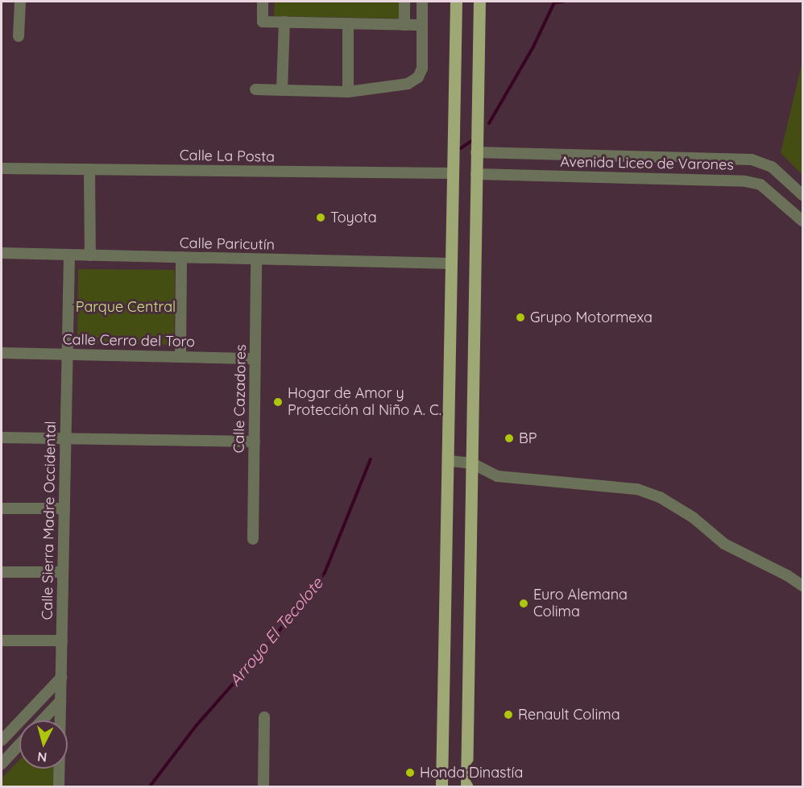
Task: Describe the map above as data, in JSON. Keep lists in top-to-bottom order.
{
  "streets": {
    "street": [
      "Calle La Posta",
      "Avenida Liceo de Varones",
      "Calle Paricutín",
      "Calle Cerro del Toro",
      "Calle Cazadores",
      "Calle Sierra Madre Occidental"
    ]
  },
  "crossings": [
    ["Calle Paricutín", "Calle Cazadores"],
    ["Calle Paricutín", "Calle Sierra Madre Occidental"],
    ["Calle Cerro del Toro", "Calle Cazadores"],
    ["Calle Cerro del Toro", "Calle Sierra Madre Occidental"]
  ],
  "water": ["Arroyo El Tecolote"],
  "parks": ["Parque Central"],
  "places": [
    "Toyota",
    "Grupo Motormexa",
    "Hogar de Amor y Protección al Niño A. C.",
    "BP",
    "Euro Alemana Colima",
    "Renault Colima",
    "Honda Dinastía"
  ],
  "north": "bottom"
}
